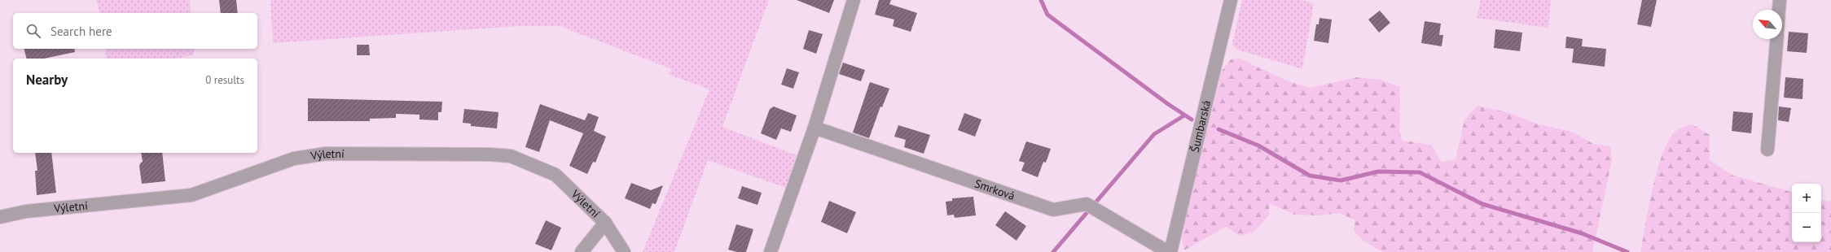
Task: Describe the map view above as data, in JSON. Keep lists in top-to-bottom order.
{
  "streets": {
    "street": ["Šumbarská", "Výletní", "Smrková"]
  },
  "crossings": [
    ["Šumbarská", "Smrková"]
  ],
  "north": "top left",
  "page": {
    "search": "Search here",
    "heading": ["Nearby", "0 results"],
    "map_buttons": ["+", "−"]
  }
}
